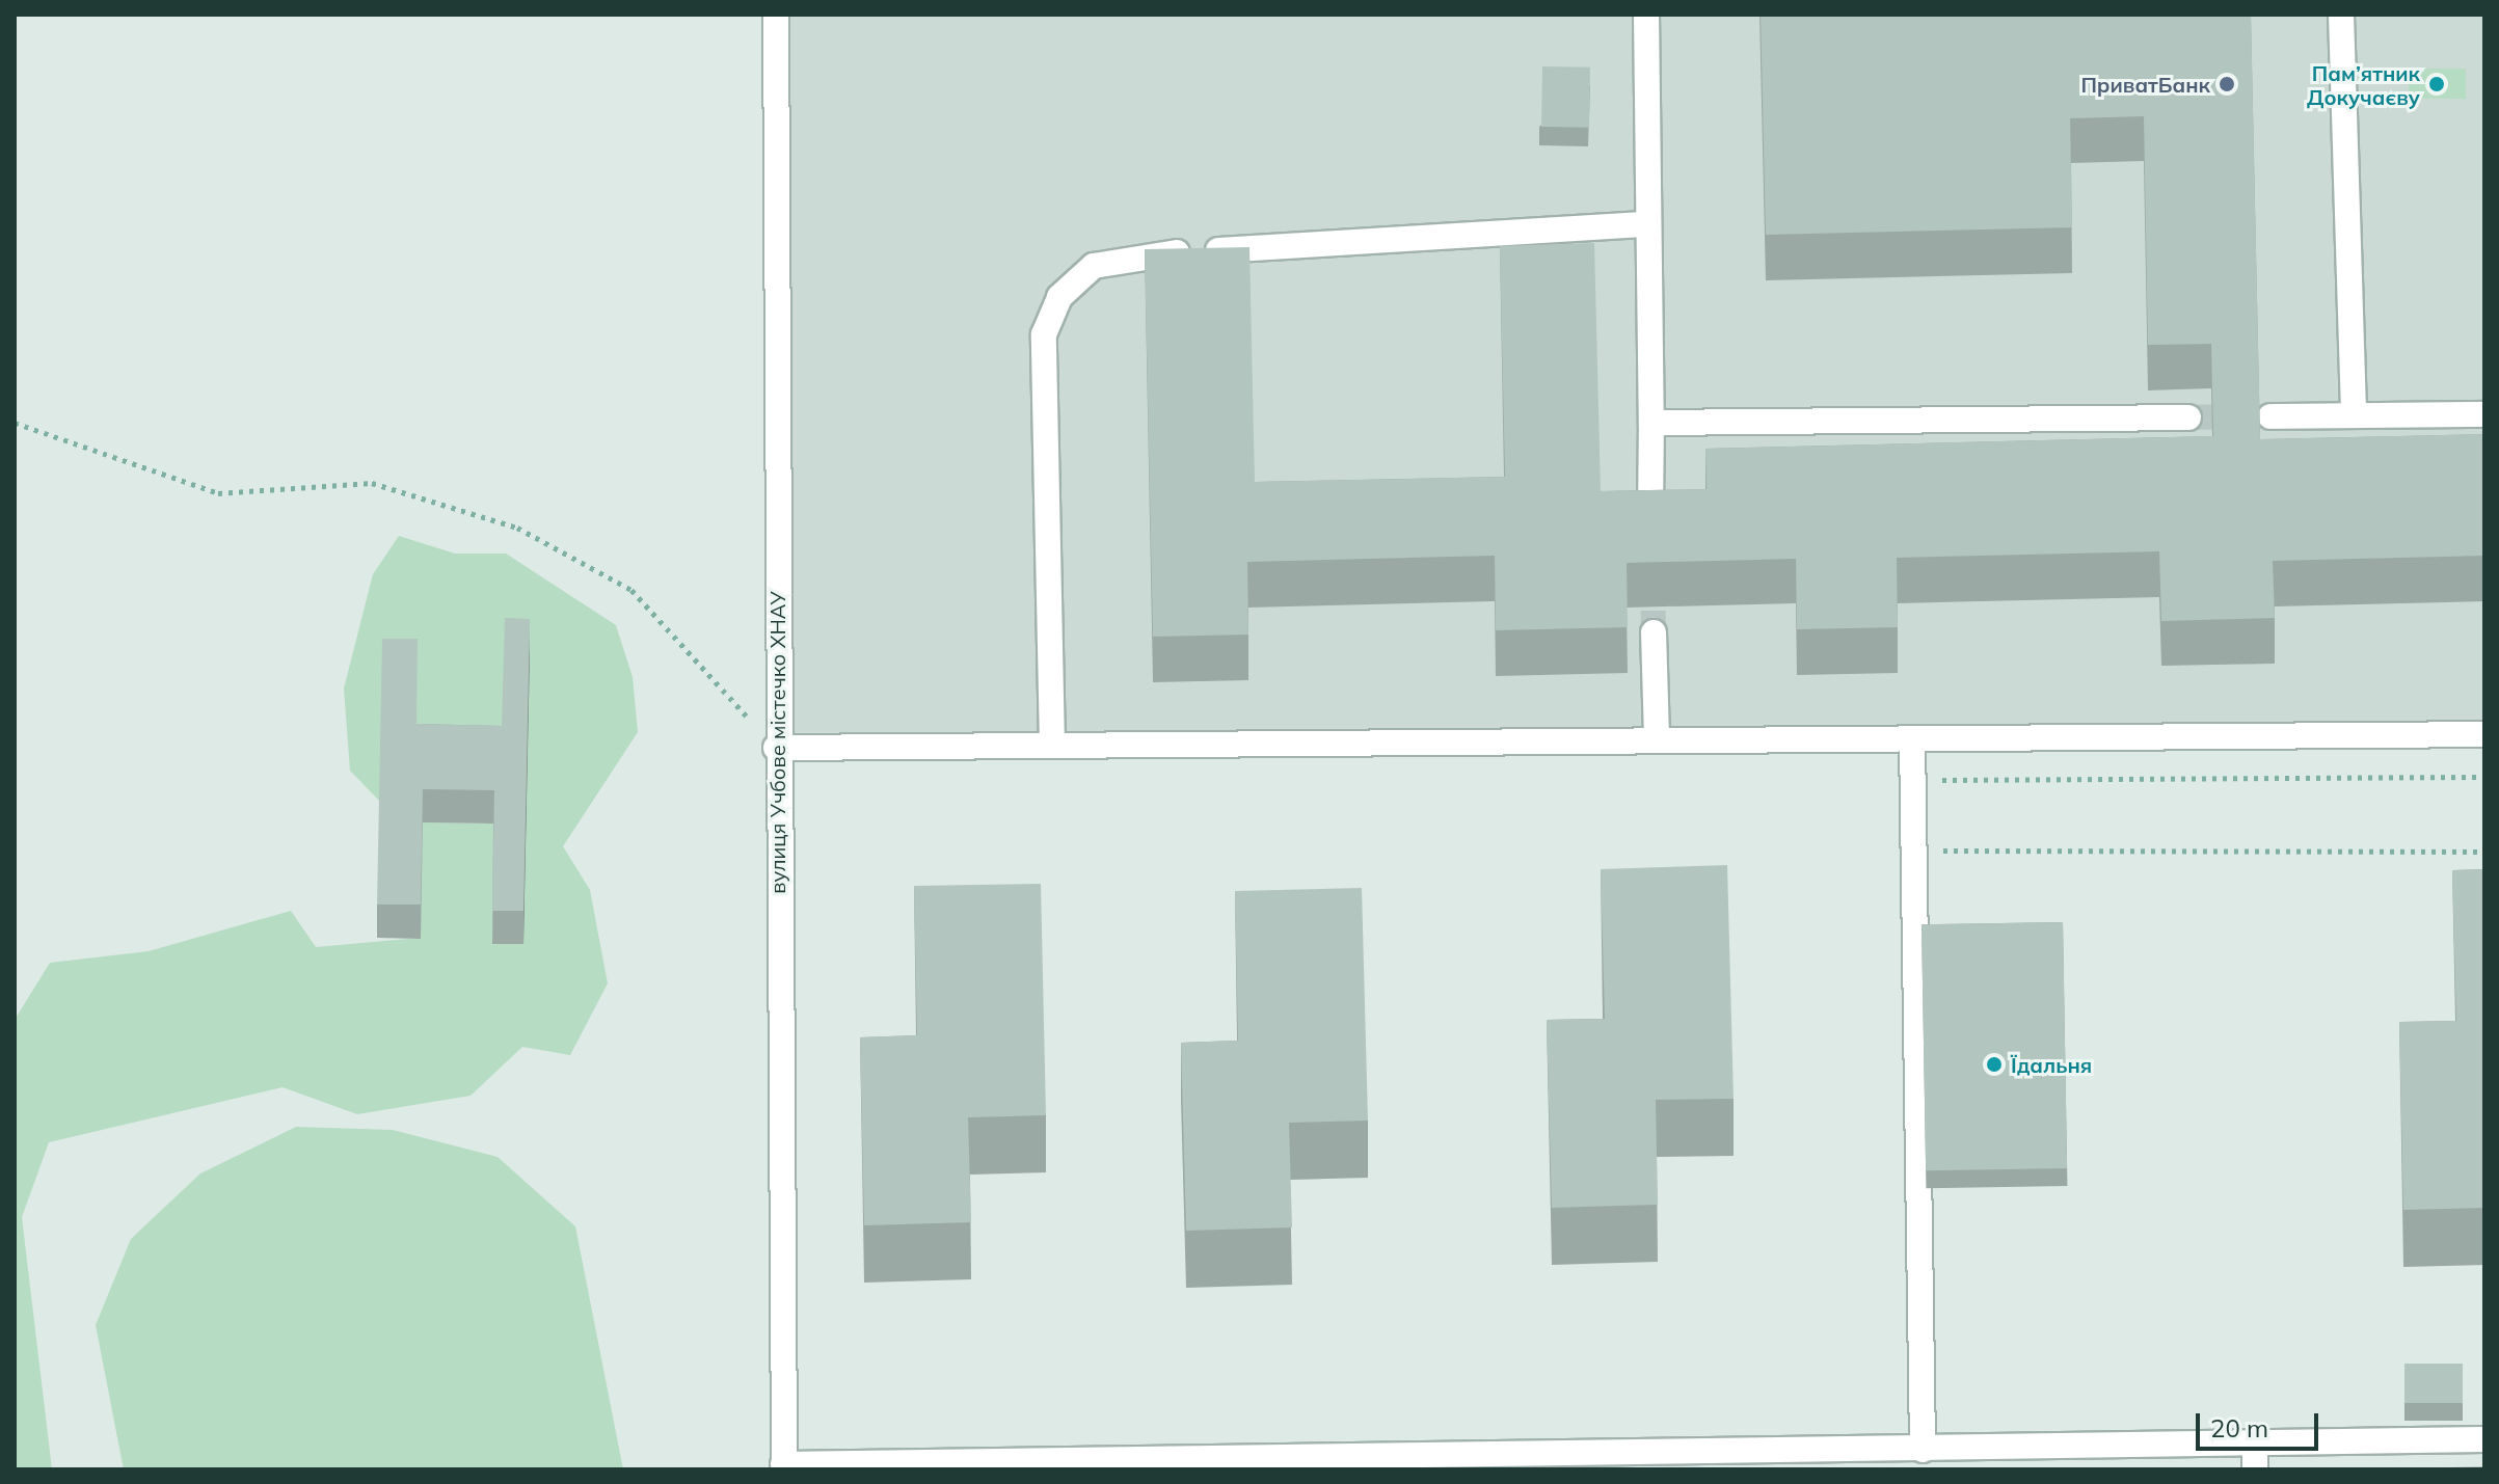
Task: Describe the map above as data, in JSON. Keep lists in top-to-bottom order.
{
  "streets": {
    "street": ["вулиця Учбове містечко ХНАУ"]
  },
  "places": ["ПриватБанк", "Пам’ятник Докучаєву", "Їдальня"],
  "scale_bar": "20 m"
}
